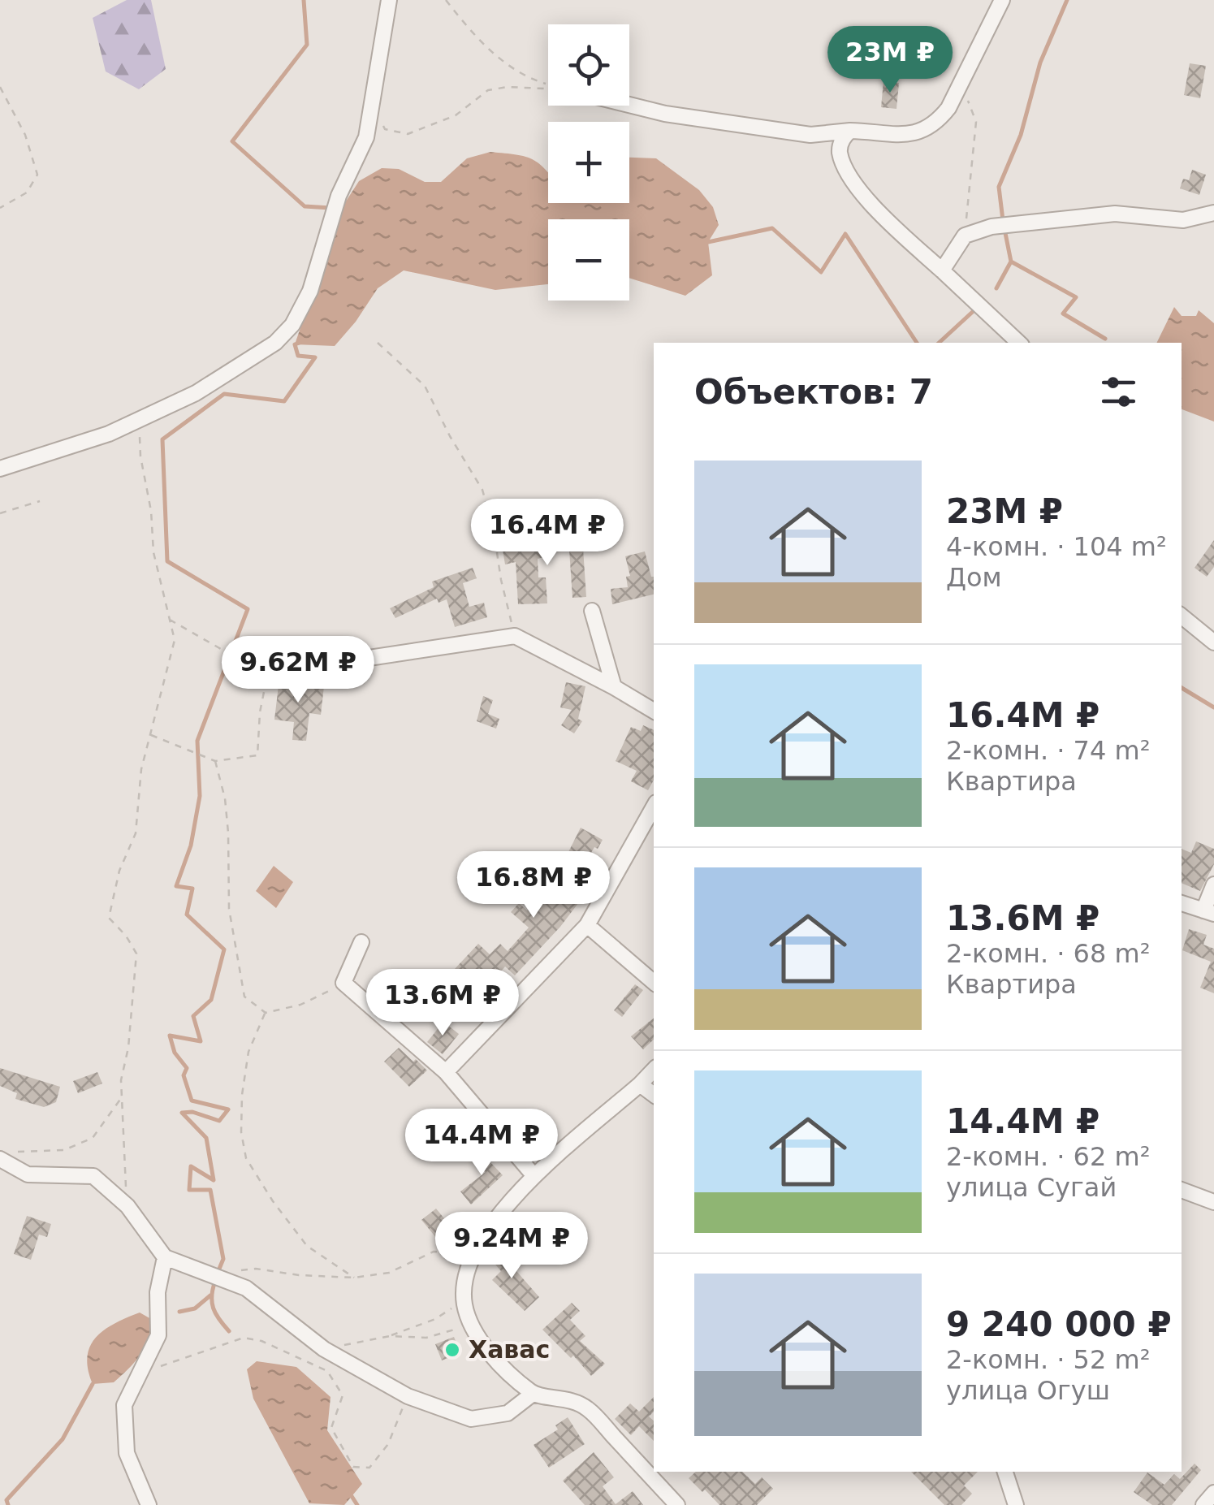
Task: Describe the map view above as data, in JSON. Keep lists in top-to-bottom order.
{
  "places": ["Хавас"],
  "page": {
    "map_buttons": ["+", "−"],
    "price": [
      "23M ₽",
      "16.4M ₽",
      "9.62M ₽",
      "16.8M ₽",
      "13.6M ₽",
      "14.4M ₽",
      "9.24M ₽"
    ],
    "heading": "Объектов: 7",
    "list": [
      {
        "name": "23M ₽",
        "note": "4-комн. · 104 m² · Дом"
      },
      {
        "name": "16.4M ₽",
        "note": "2-комн. · 74 m² · Квартира"
      },
      {
        "name": "13.6M ₽",
        "note": "2-комн. · 68 m² · Квартира"
      },
      {
        "name": "14.4M ₽",
        "note": "2-комн. · 62 m² · улица Сугай"
      },
      {
        "name": "9 240 000 ₽",
        "note": "2-комн. · 52 m² · улица Огуш"
      }
    ]
  }
}
